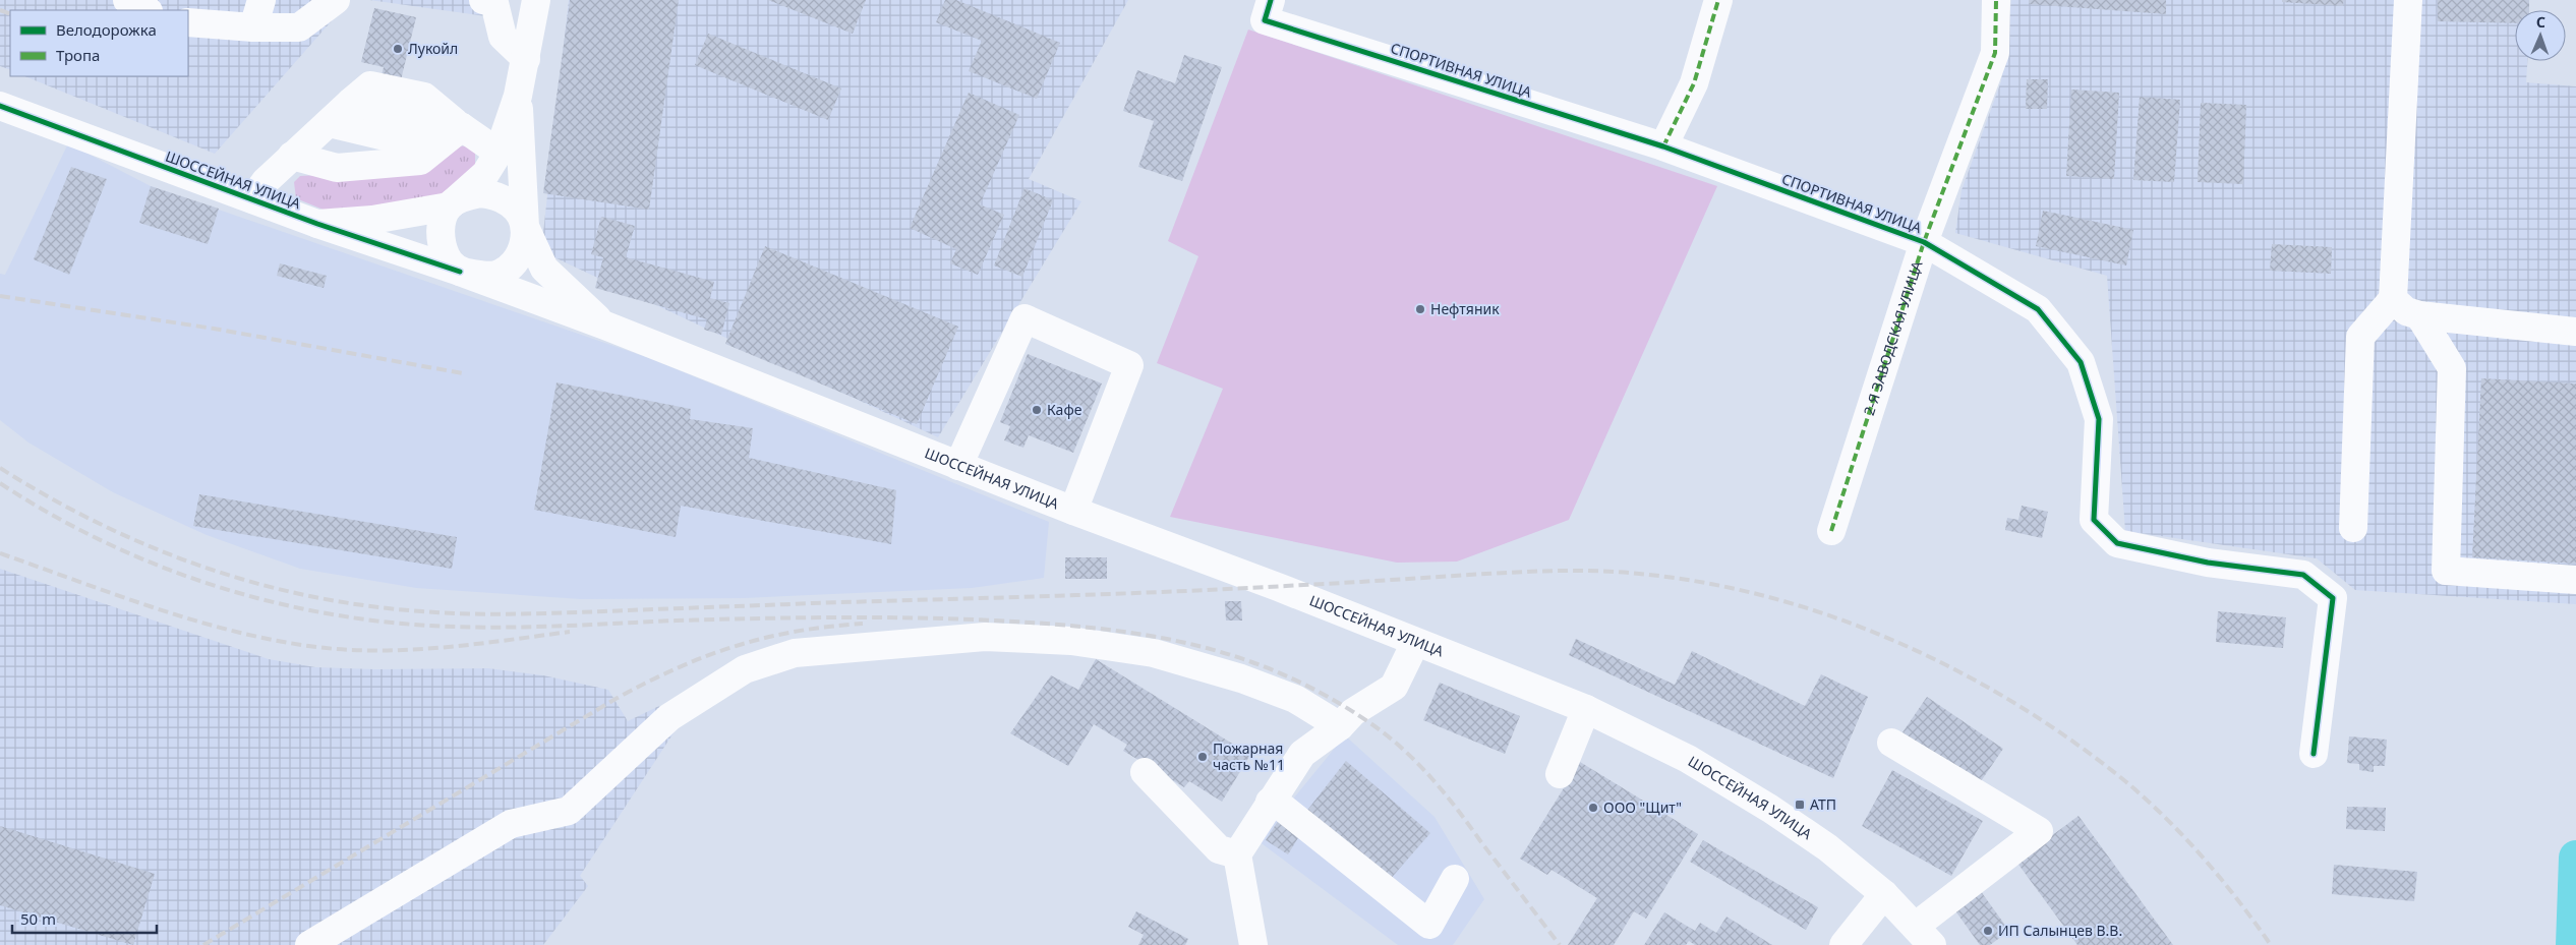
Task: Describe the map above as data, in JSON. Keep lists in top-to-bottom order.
{
  "streets": {
    "street": ["СПОРТИВНАЯ УЛИЦА", "ШОССЕЙНАЯ УЛИЦА", "2-Я ЗАВОДСКАЯ УЛИЦА"]
  },
  "crossings": [
    ["СПОРТИВНАЯ УЛИЦА", "2-Я ЗАВОДСКАЯ УЛИЦА"]
  ],
  "places": {
    "other": [
      "Лукойл",
      "Нефтяник",
      "Кафе",
      "Пожарная часть №11",
      "ООО \"Щит\"",
      "ИП Салынцев В.В."
    ],
    "transit": ["АТП"]
  },
  "legend": ["Велодорожка", "Тропа"],
  "scale_bar": "50 m",
  "north": "top"
}
